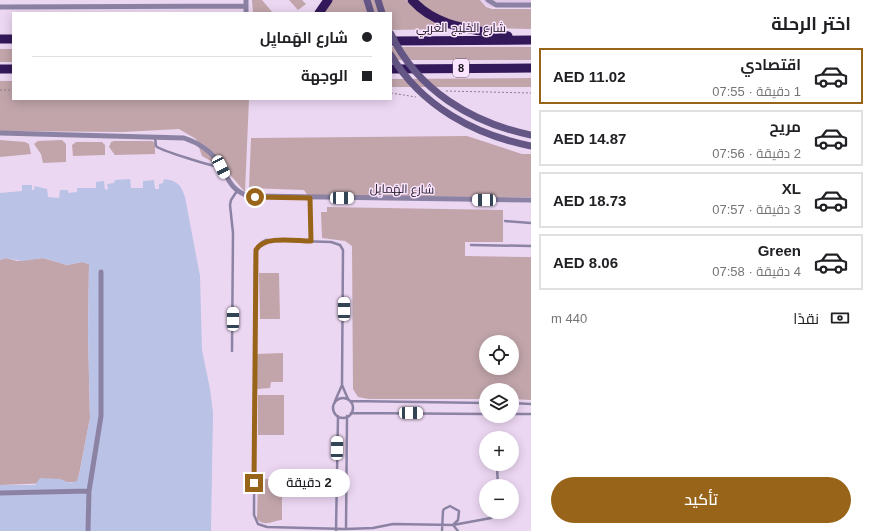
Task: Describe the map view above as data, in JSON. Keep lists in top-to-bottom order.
{
  "streets": {
    "highway": ["شارع الخَلِيج العَربِي", "8"],
    "street": ["شارع الهَمايِل"]
  },
  "page": {
    "heading": "اختر الرحلة",
    "banner": ["شارع الهَمايِل", "الوجهة"],
    "list": [
      {
        "name": "اقتصادي",
        "note": "1 دقيقة · 07:55",
        "value": "AED 11.02"
      },
      {
        "name": "مريح",
        "note": "2 دقيقة · 07:56",
        "value": "AED 14.87"
      },
      {
        "name": "XL",
        "note": "3 دقيقة · 07:57",
        "value": "AED 18.73"
      },
      {
        "name": "Green",
        "note": "4 دقيقة · 07:58",
        "value": "AED 8.06"
      }
    ],
    "pay": ["نقدًا", "440 m"],
    "map_buttons": ["+", "−"],
    "buttons": "تأكيد",
    "bubble": "2 دقيقة"
  }
}
